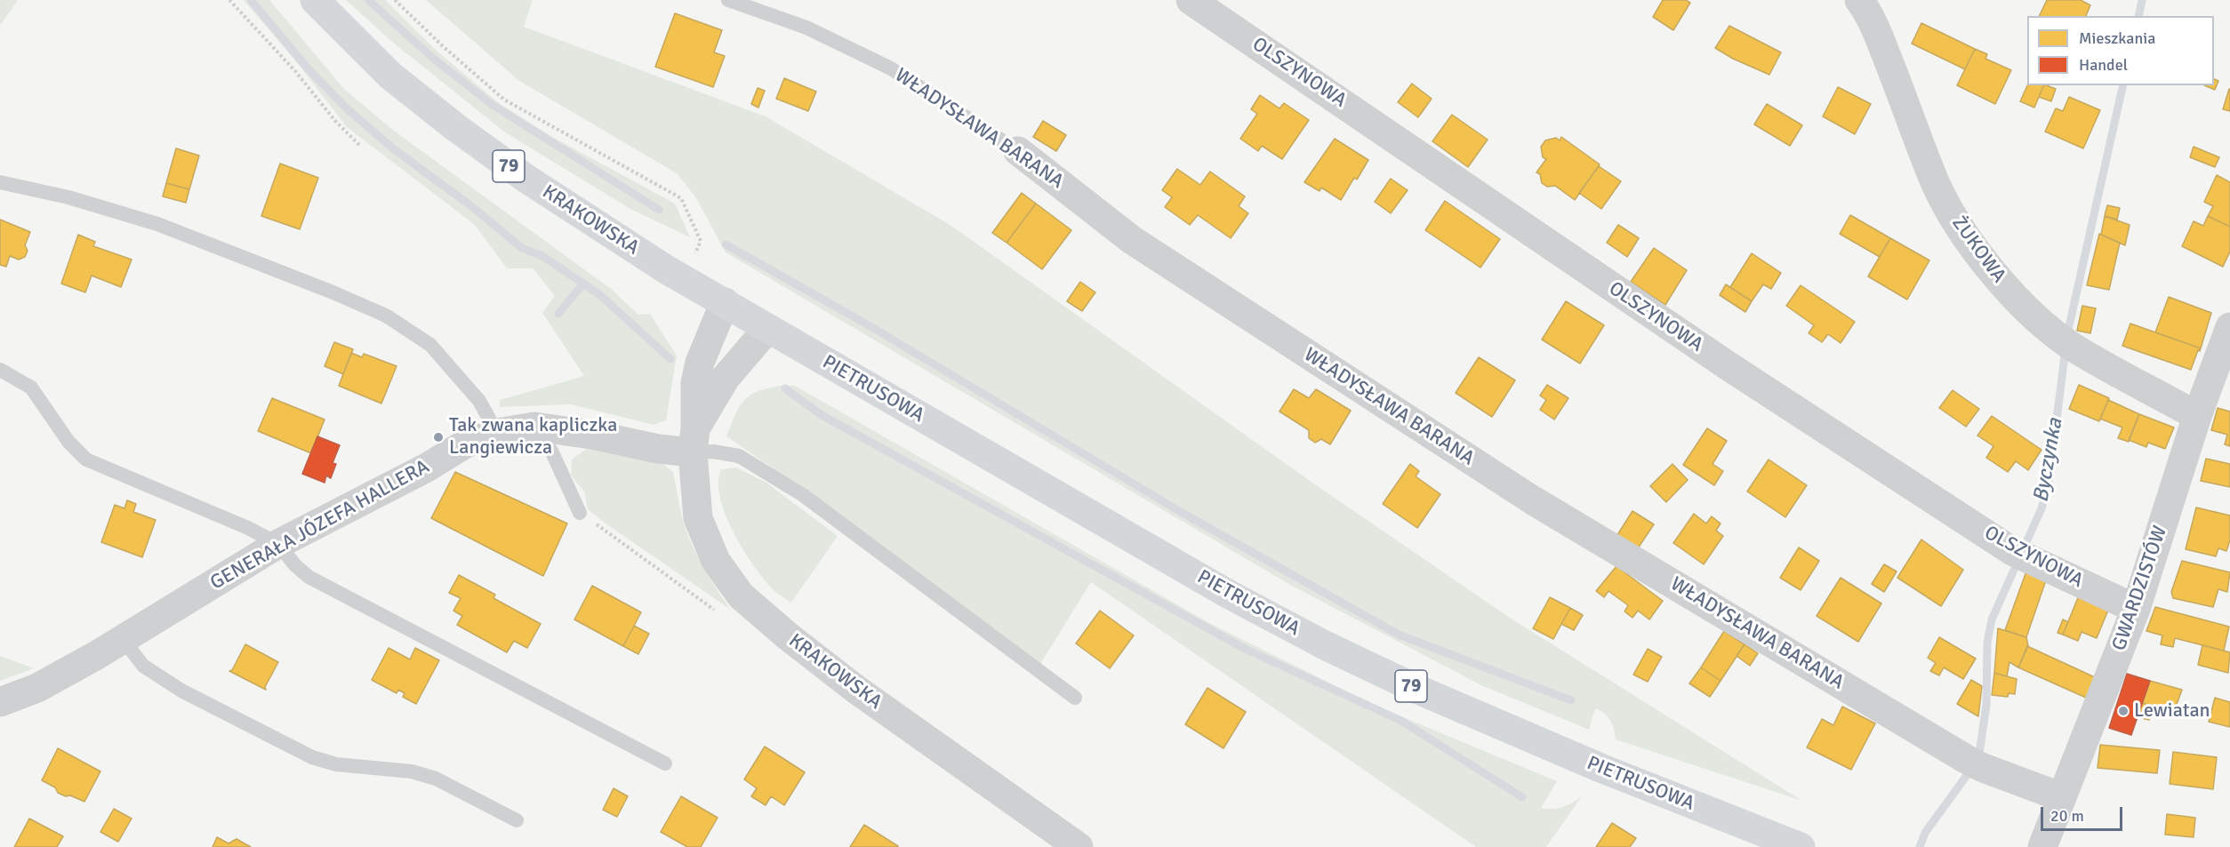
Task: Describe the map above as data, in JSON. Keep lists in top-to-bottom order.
{
  "streets": {
    "main road": ["79", "KRAKOWSKA", "PIETRUSOWA"],
    "street": [
      "OLSZYNOWA",
      "WŁADYSŁAWA BARANA",
      "ŻUKOWA",
      "GENERAŁA JÓZEFA HALLERA",
      "GWARDZISTÓW"
    ]
  },
  "crossings": [
    ["OLSZYNOWA", "GWARDZISTÓW"],
    ["WŁADYSŁAWA BARANA", "GWARDZISTÓW"],
    ["KRAKOWSKA", "PIETRUSOWA"],
    ["KRAKOWSKA", "GENERAŁA JÓZEFA HALLERA"],
    ["ŻUKOWA", "GWARDZISTÓW"]
  ],
  "water": ["Byczynka"],
  "places": ["Tak zwana kapliczka Langiewicza", "Lewiatan"],
  "legend": ["Mieszkania", "Handel"],
  "scale_bar": "20 m"
}
